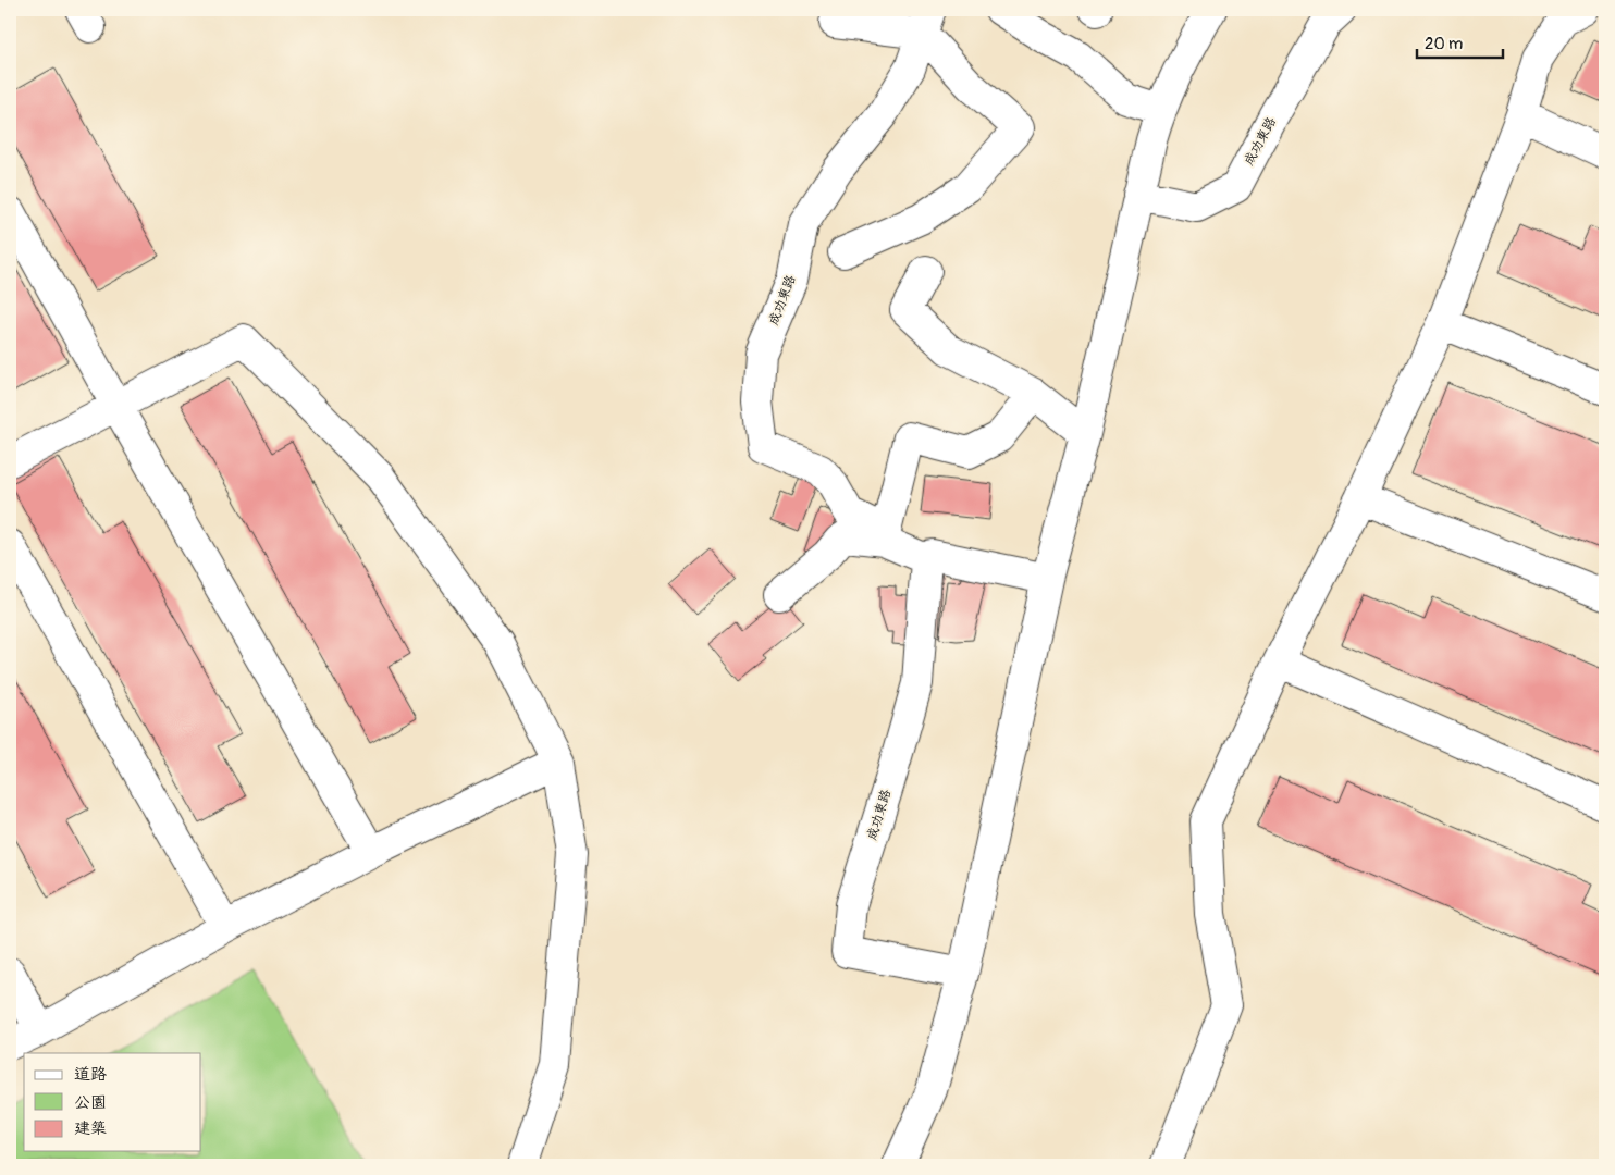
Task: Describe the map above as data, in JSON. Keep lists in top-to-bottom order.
{
  "streets": {
    "street": ["成功東路"]
  },
  "legend": ["道路", "公園", "建築"],
  "scale_bar": "20 m"
}
